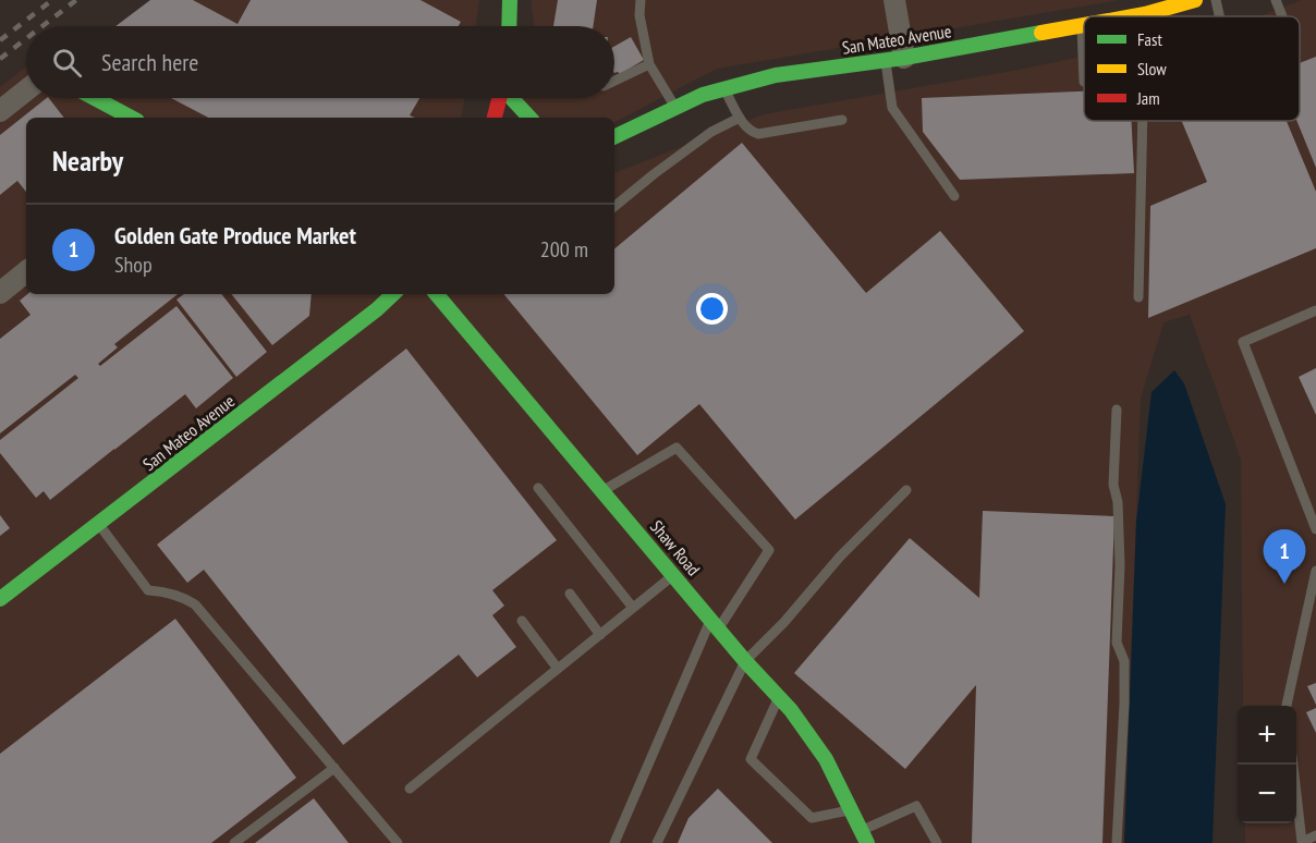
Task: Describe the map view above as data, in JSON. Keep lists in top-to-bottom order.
{
  "streets": {
    "main road": ["San Mateo Avenue", "Shaw Road"]
  },
  "legend": ["Fast", "Slow", "Jam"],
  "page": {
    "search": "Search here",
    "heading": "Nearby",
    "list": [
      {
        "mark": "1",
        "name": "Golden Gate Produce Market",
        "note": "Shop",
        "value": "200 m"
      }
    ],
    "pins": "1",
    "map_buttons": ["+", "−"]
  }
}
